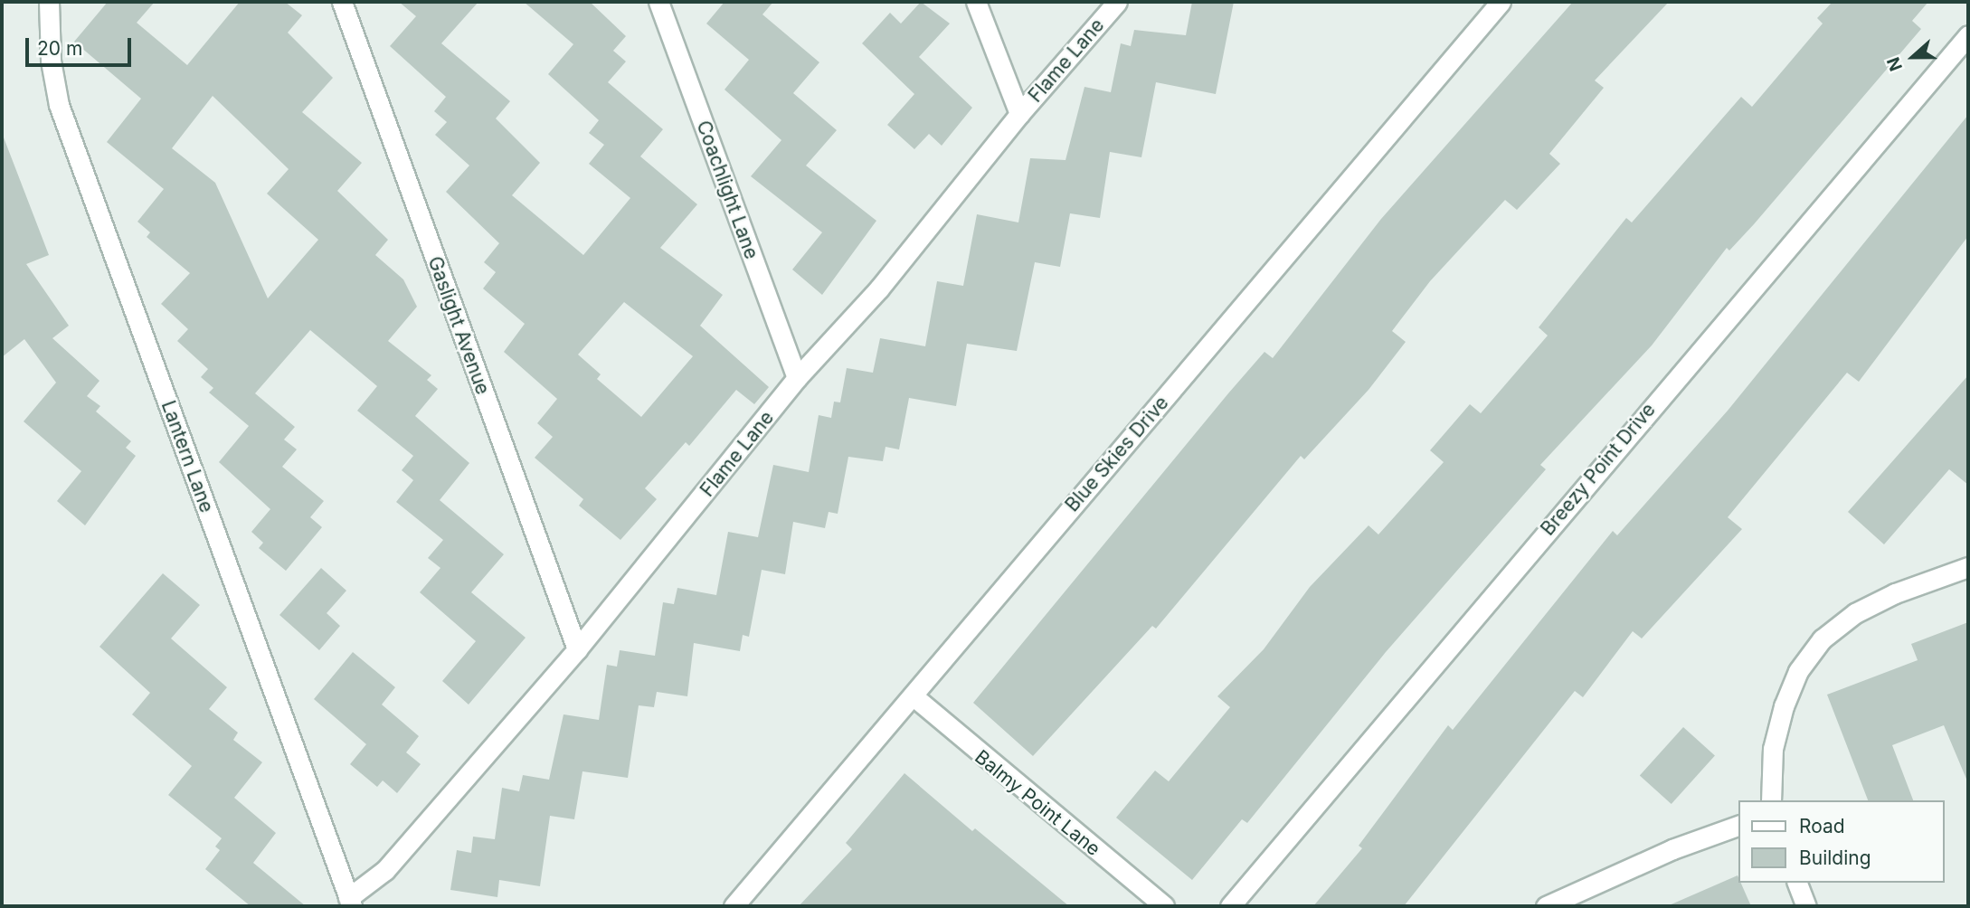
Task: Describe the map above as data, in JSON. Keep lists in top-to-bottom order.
{
  "streets": {
    "street": [
      "Flame Lane",
      "Coachlight Lane",
      "Gaslight Avenue",
      "Blue Skies Drive",
      "Lantern Lane",
      "Breezy Point Drive",
      "Balmy Point Lane"
    ]
  },
  "crossings": [
    ["Flame Lane", "Coachlight Lane"],
    ["Flame Lane", "Gaslight Avenue"],
    ["Flame Lane", "Lantern Lane"],
    ["Blue Skies Drive", "Balmy Point Lane"]
  ],
  "legend": ["Road", "Building"],
  "scale_bar": "20 m",
  "north": "left"
}
